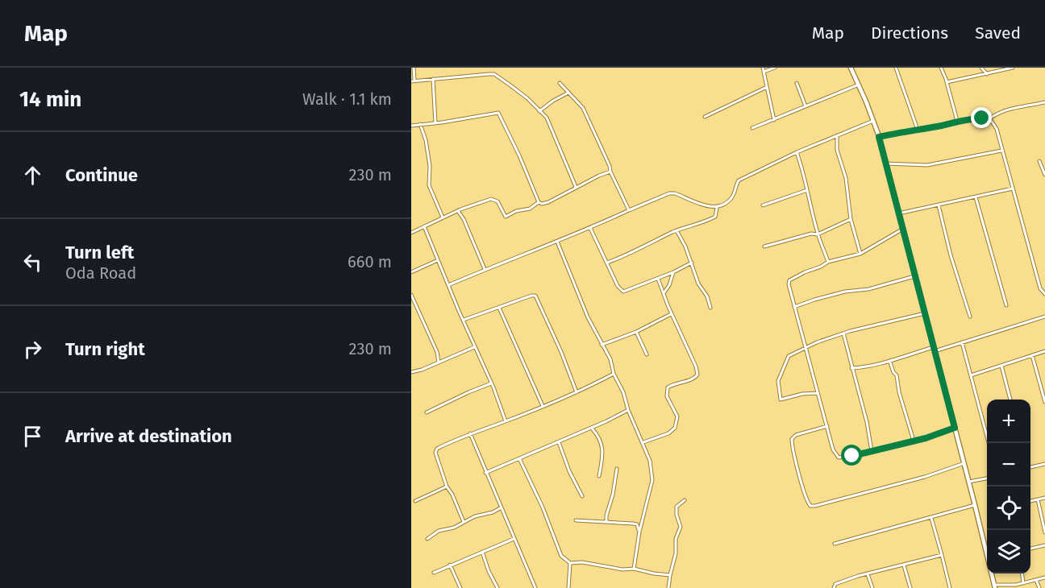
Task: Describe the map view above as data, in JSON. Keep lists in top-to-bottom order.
{
  "page": {
    "header": "Map",
    "nav": ["Map", "Directions", "Saved"],
    "heading": ["14 min", "Walk · 1.1 km"],
    "list": [
      ["Continue", "230 m"],
      ["Turn left", "Oda Road", "660 m"],
      ["Turn right", "230 m"],
      "Arrive at destination"
    ],
    "map_buttons": ["+", "−"]
  }
}
